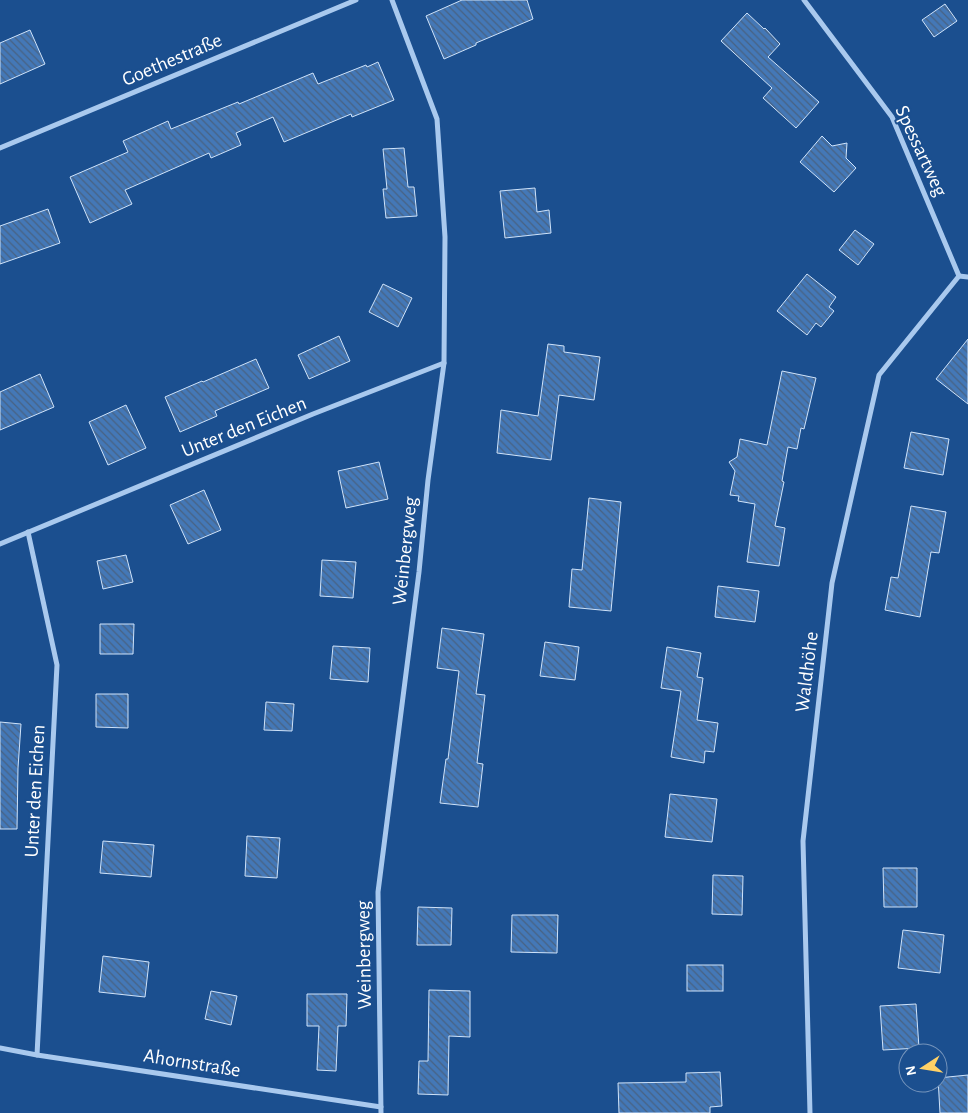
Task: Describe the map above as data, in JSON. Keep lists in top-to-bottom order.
{
  "streets": {
    "street": [
      "Goethestraße",
      "Spessartweg",
      "Unter den Eichen",
      "Weinbergweg",
      "Waldhöhe",
      "Ahornstraße"
    ]
  },
  "crossings": [
    ["Spessartweg", "Waldhöhe"],
    ["Unter den Eichen", "Weinbergweg"],
    ["Unter den Eichen", "Ahornstraße"],
    ["Weinbergweg", "Ahornstraße"]
  ],
  "north": "left"
}
